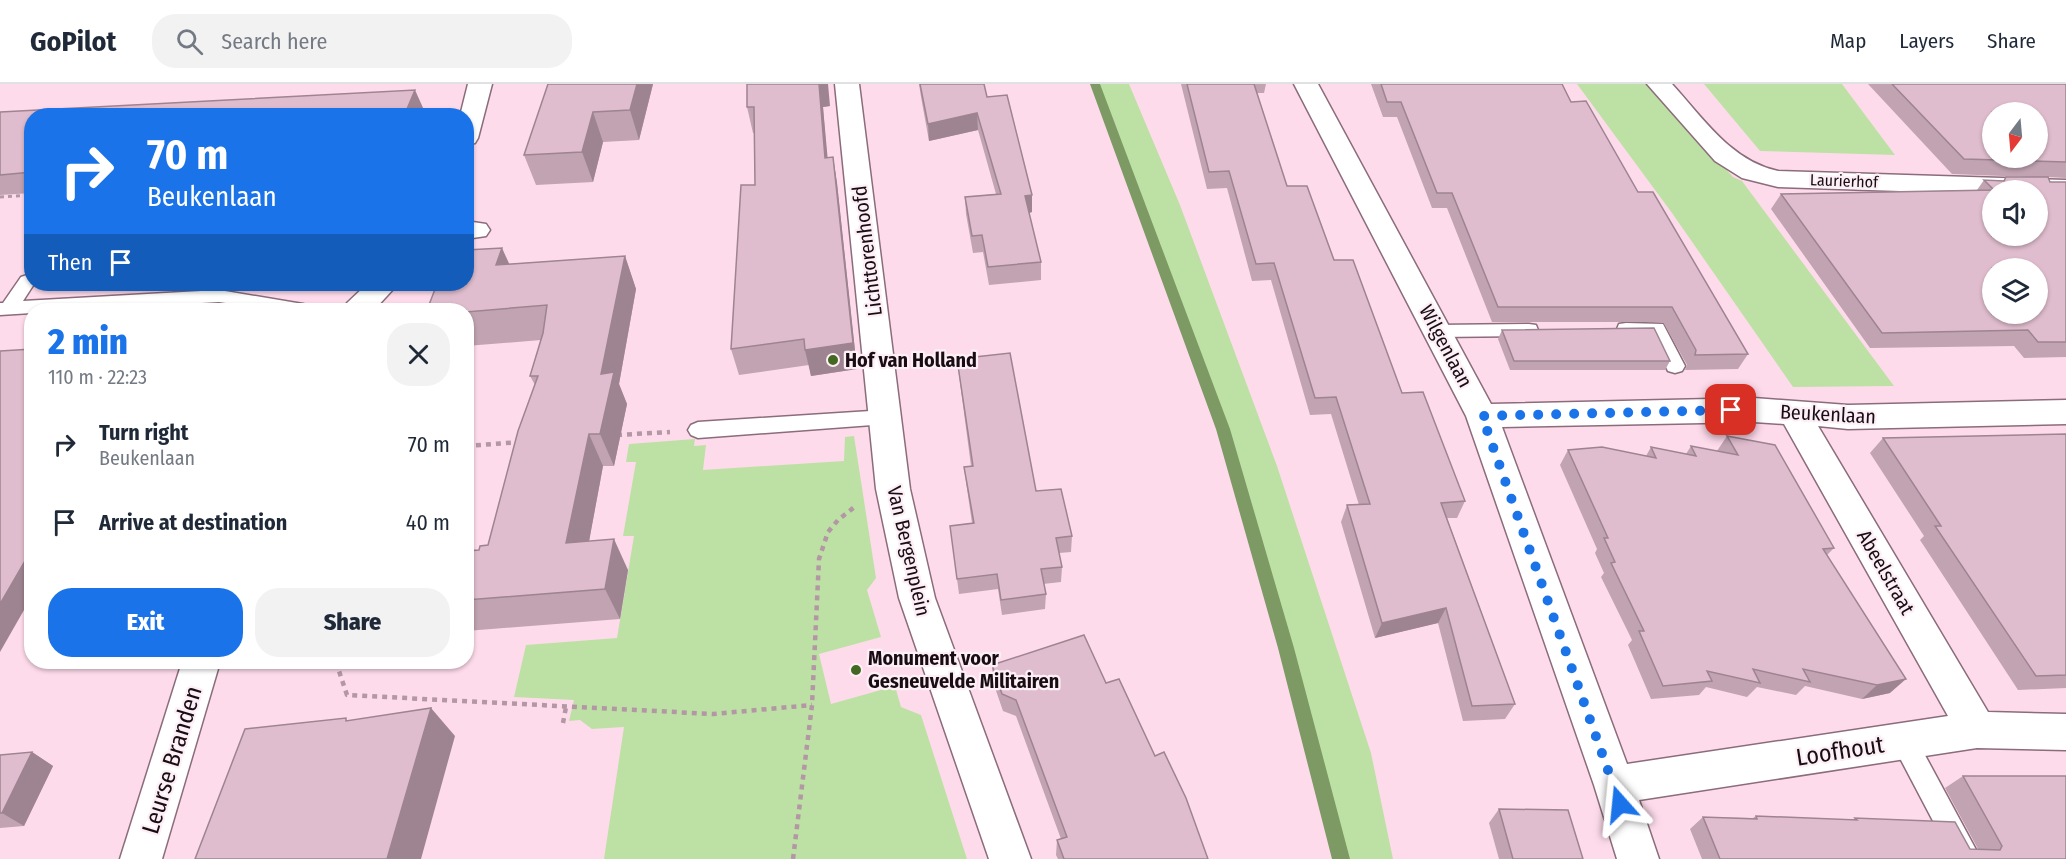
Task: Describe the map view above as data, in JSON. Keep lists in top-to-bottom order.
{
  "streets": {
    "street": [
      "Laurierhof",
      "Lichttorenhoofd",
      "Wilgenlaan",
      "Beukenlaan",
      "Van Bergenplein",
      "Abeelstraat",
      "Loofhout",
      "Leurse Branden"
    ]
  },
  "crossings": [
    ["Lichttorenhoofd", "Van Bergenplein"],
    ["Wilgenlaan", "Beukenlaan"],
    ["Wilgenlaan", "Loofhout"],
    ["Beukenlaan", "Abeelstraat"],
    ["Abeelstraat", "Loofhout"]
  ],
  "places": ["Hof van Holland", "Monument voor Gesneuvelde Militairen"],
  "north": "bottom",
  "page": {
    "header": "GoPilot",
    "search": "Search here",
    "nav": ["Map", "Layers", "Share"],
    "turn": ["70 m", "Beukenlaan"],
    "then": "Then",
    "heading": ["2 min", "110 m · 22:23"],
    "list": [
      {
        "name": "Turn right",
        "note": "Beukenlaan",
        "value": "70 m"
      },
      {
        "name": "Arrive at destination",
        "value": "40 m"
      }
    ],
    "buttons": ["Exit", "Share"]
  }
}
